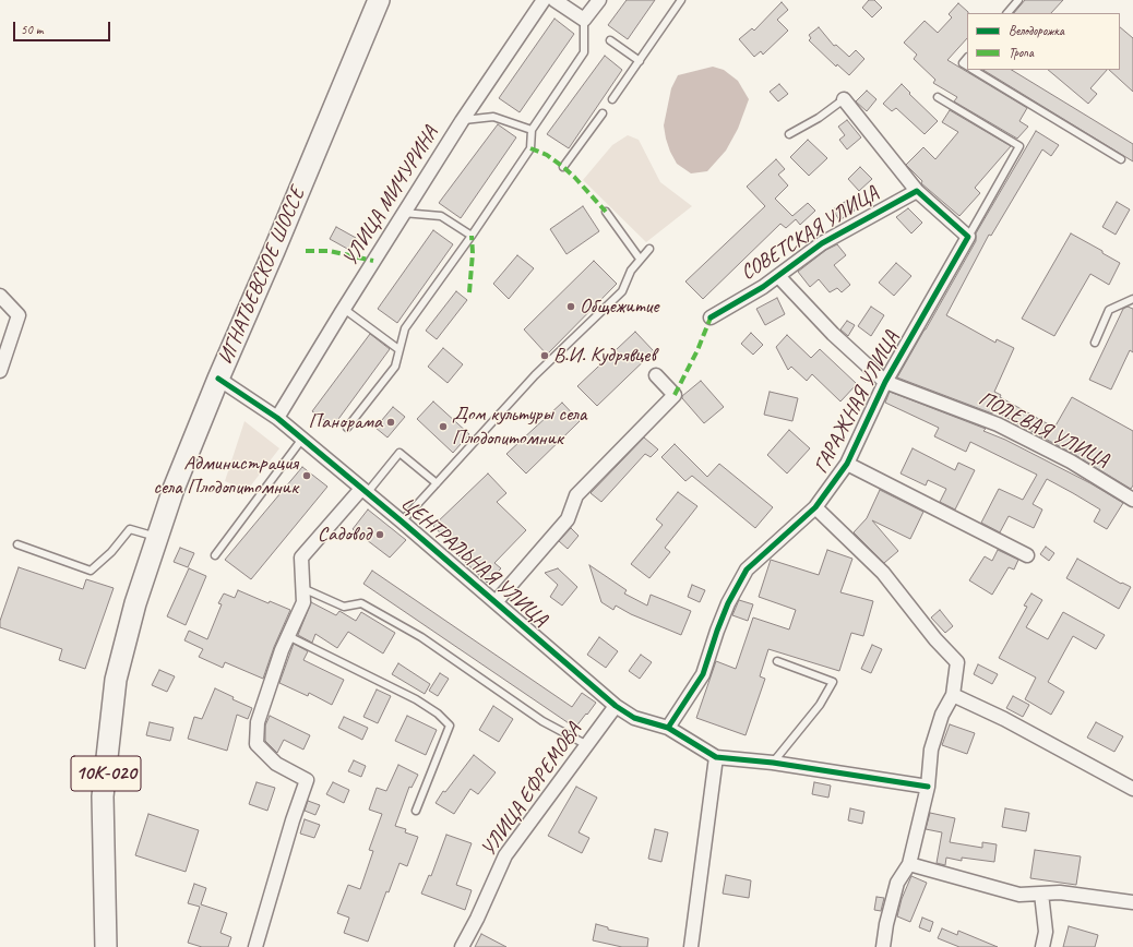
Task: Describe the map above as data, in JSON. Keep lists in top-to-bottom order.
{
  "streets": {
    "main road": ["ИГНАТЬЕВСКОЕ ШОССЕ", "10К-020"],
    "street": [
      "УЛИЦА МИЧУРИНА",
      "СОВЕТСКАЯ УЛИЦА",
      "ГАРАЖНАЯ УЛИЦА",
      "ПОЛЕВАЯ УЛИЦА",
      "ЦЕНТРАЛЬНАЯ УЛИЦА",
      "УЛИЦА ЕФРЕМОВА"
    ]
  },
  "crossings": [
    ["УЛИЦА МИЧУРИНА", "ЦЕНТРАЛЬНАЯ УЛИЦА"],
    ["ИГНАТЬЕВСКОЕ ШОССЕ", "ЦЕНТРАЛЬНАЯ УЛИЦА"],
    ["ГАРАЖНАЯ УЛИЦА", "ПОЛЕВАЯ УЛИЦА"],
    ["ГАРАЖНАЯ УЛИЦА", "ЦЕНТРАЛЬНАЯ УЛИЦА"],
    ["ЦЕНТРАЛЬНАЯ УЛИЦА", "УЛИЦА ЕФРЕМОВА"]
  ],
  "places": [
    "Общежитие",
    "В.И. Кудрявцев",
    "Панорама",
    "Дом культуры села Плодопитомник",
    "Администрация села Плодопитомник",
    "Садовод"
  ],
  "legend": ["Велодорожка", "Тропа"],
  "scale_bar": "50 m"
}
